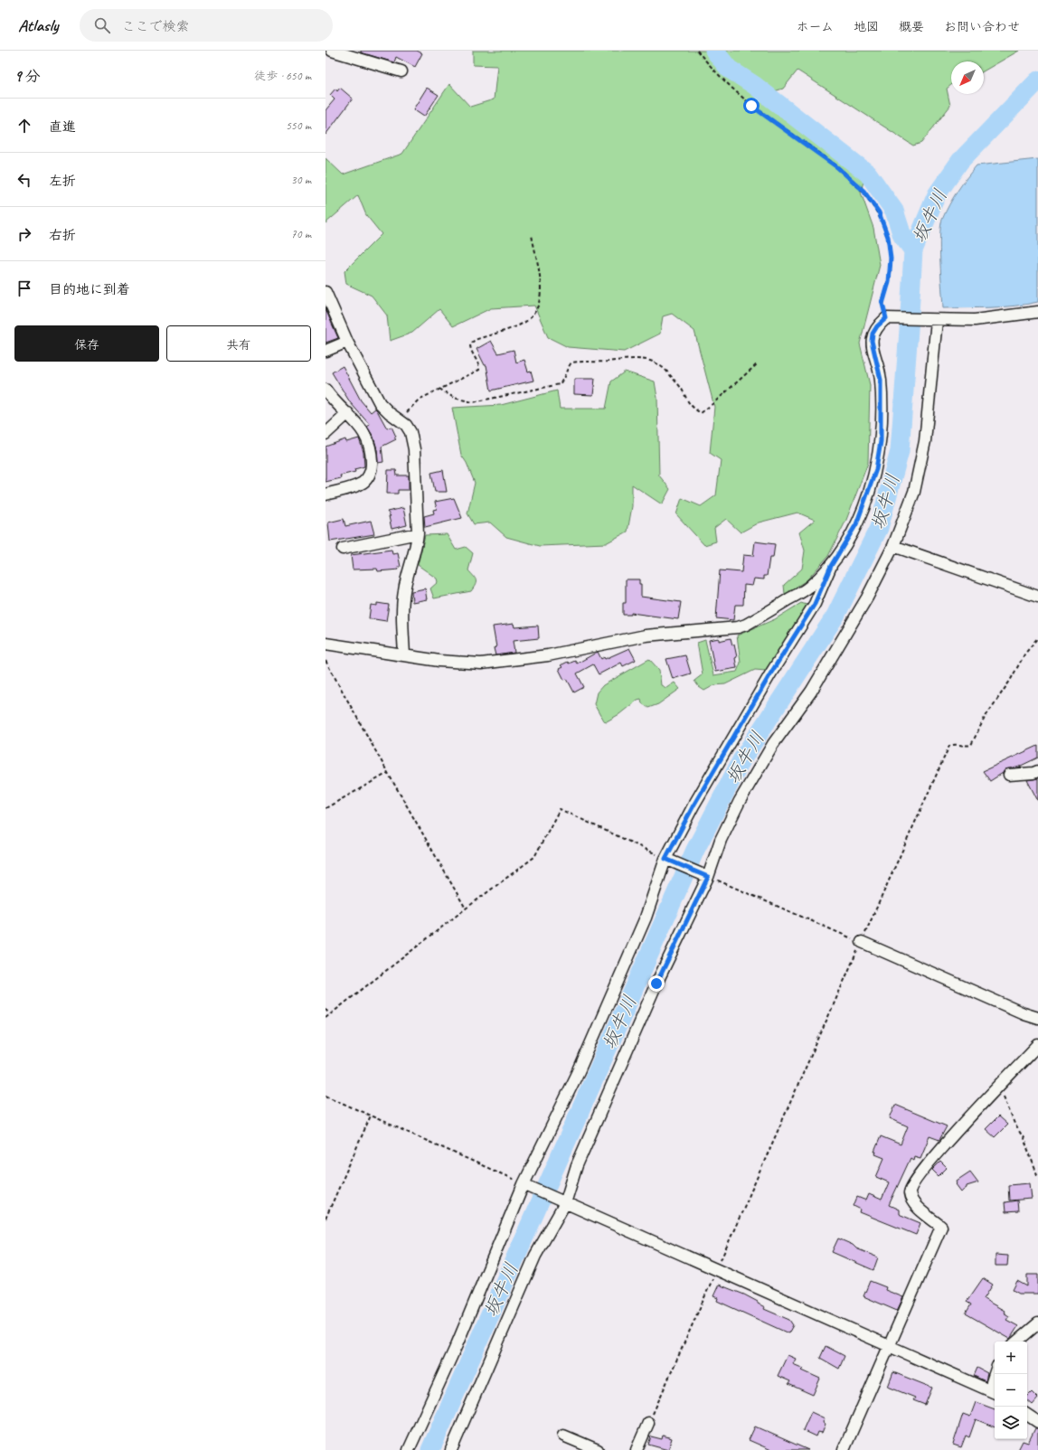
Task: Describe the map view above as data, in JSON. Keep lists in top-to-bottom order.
{
  "water": ["坂牛川"],
  "north": "bottom left",
  "page": {
    "header": "Atlasly",
    "search": "ここで検索",
    "nav": [
      "ホーム",
      "地図",
      "概要",
      "お問い合わせ"
    ],
    "heading": ["9 分", "徒歩 · 650 m"],
    "list": [
      ["直進", "550 m"],
      ["左折", "30 m"],
      ["右折", "70 m"],
      "目的地に到着"
    ],
    "buttons": ["保存", "共有"],
    "map_buttons": ["+", "−"]
  }
}
